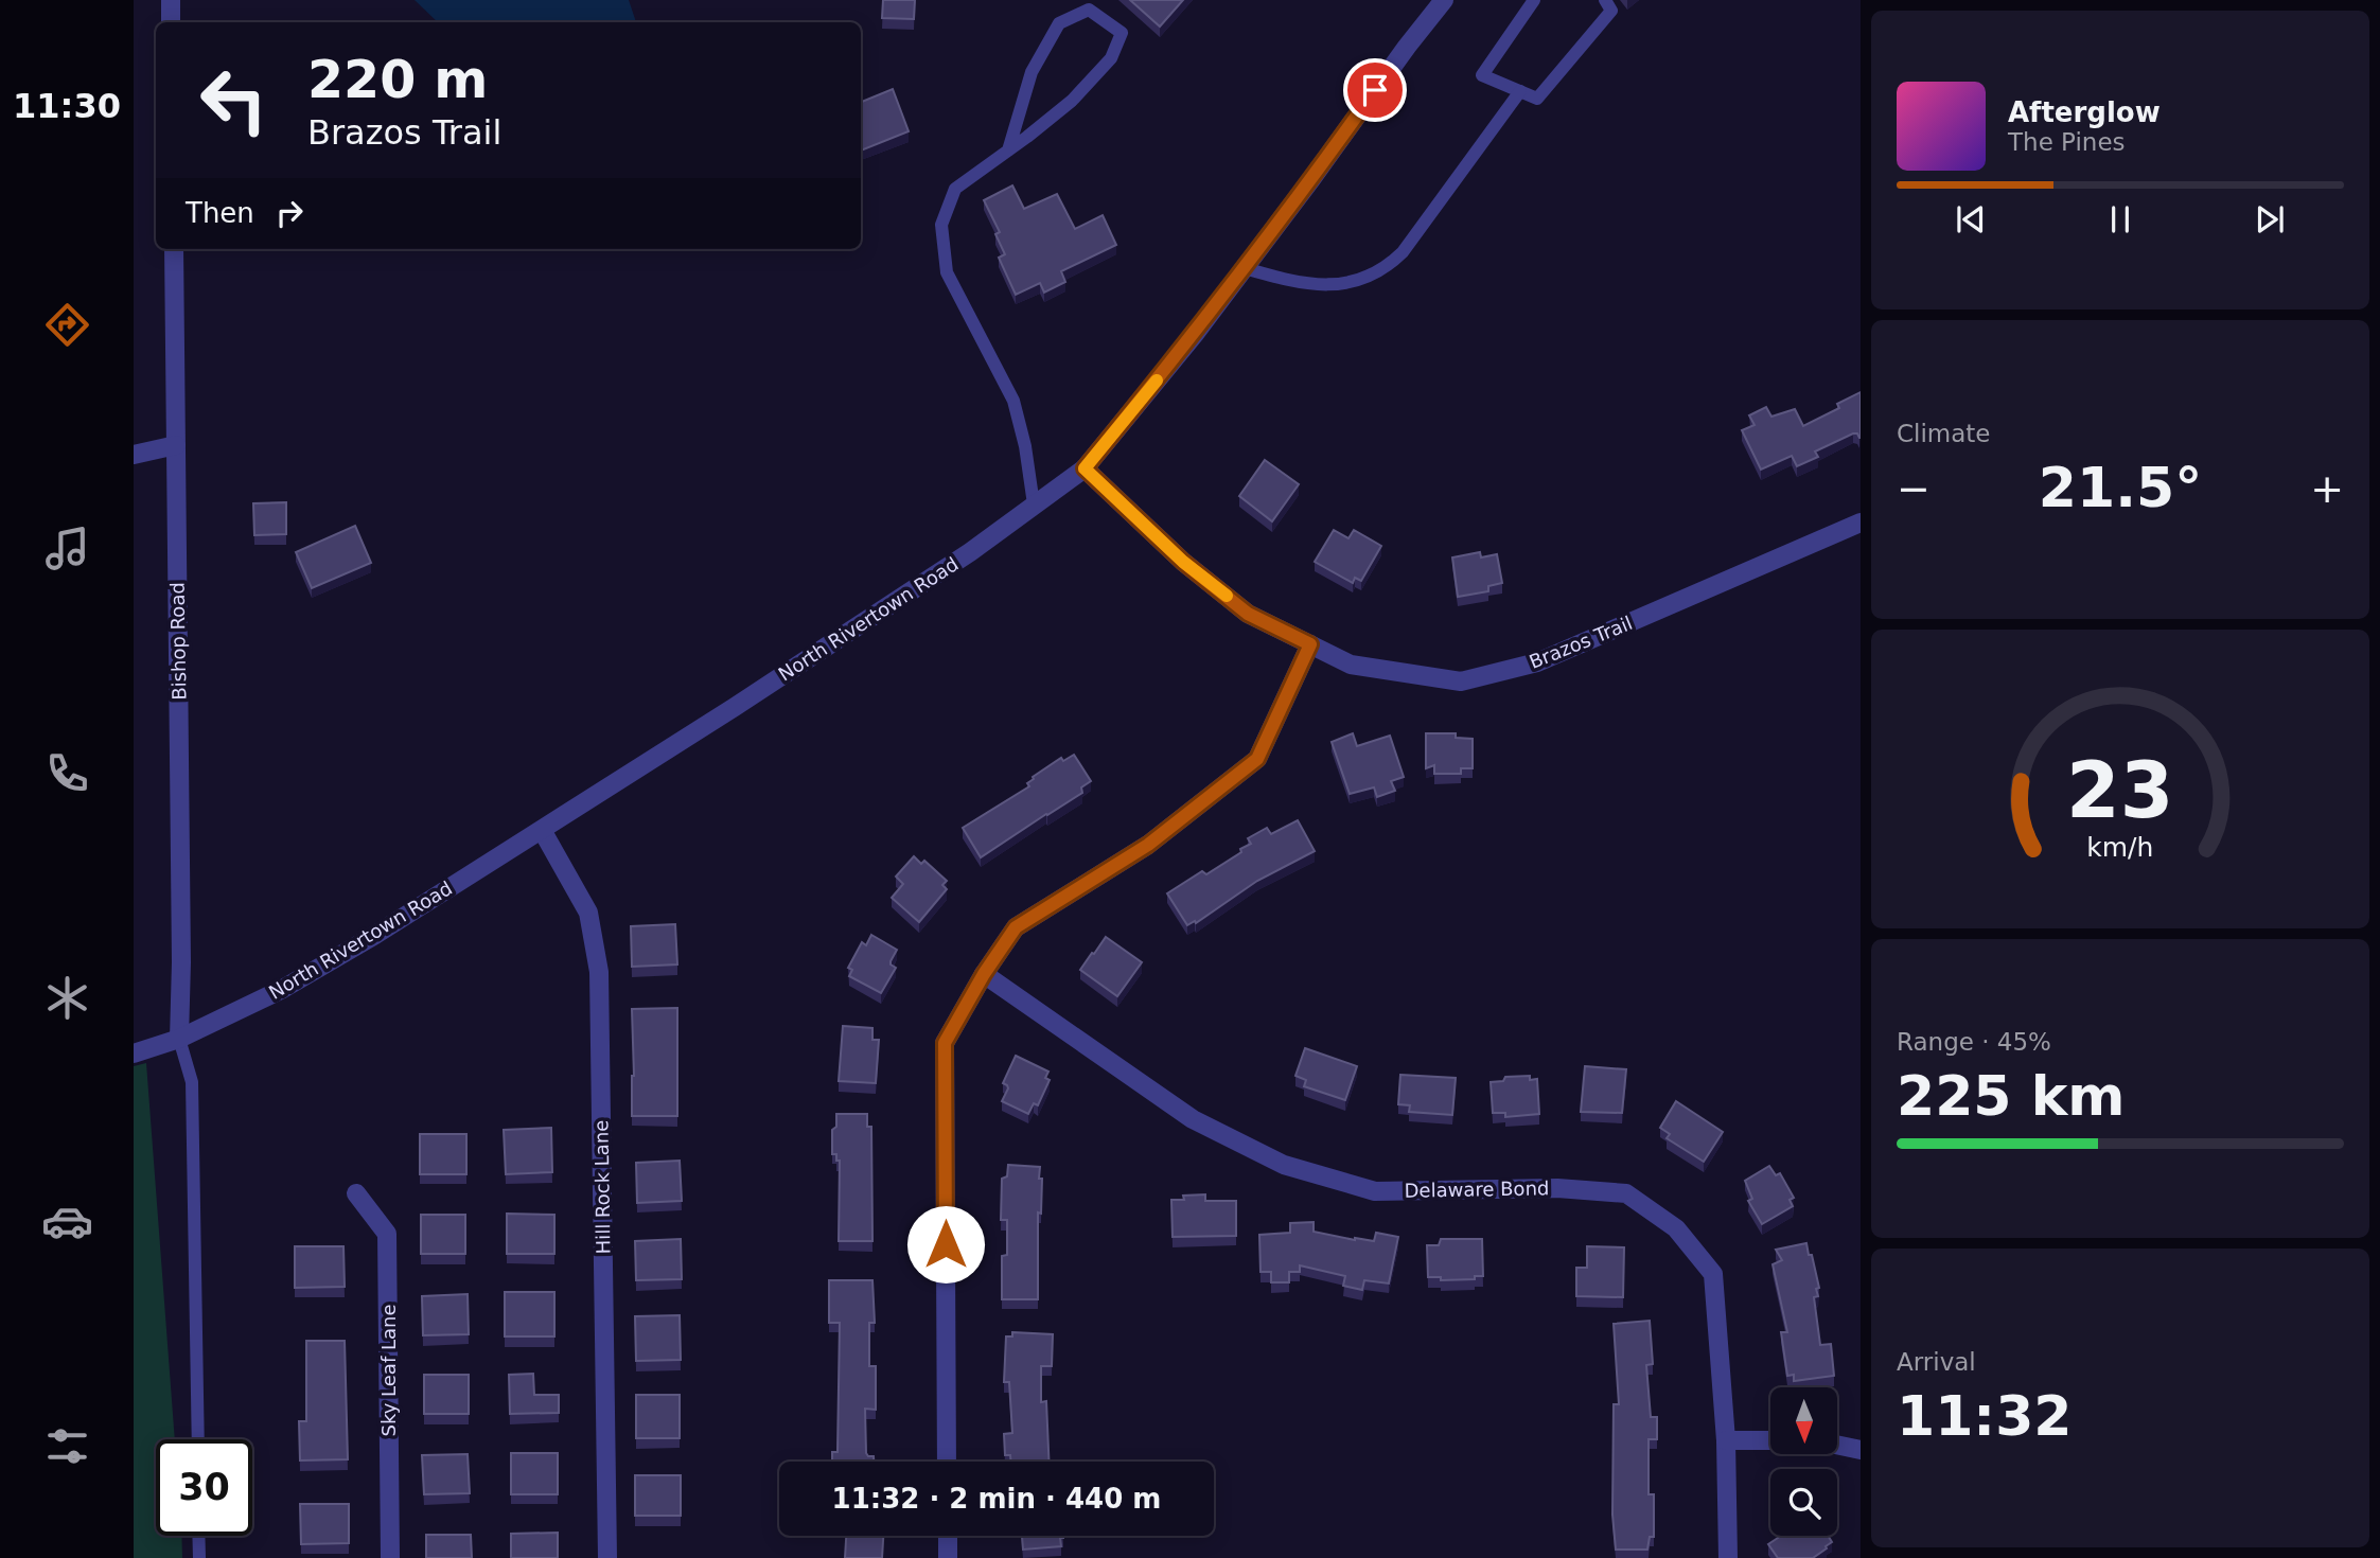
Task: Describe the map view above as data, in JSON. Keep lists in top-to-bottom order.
{
  "streets": {
    "street": [
      "North Rivertown Road",
      "Bishop Road",
      "Brazos Trail",
      "Hill Rock Lane",
      "Delaware Bond",
      "Sky Leaf Lane"
    ]
  },
  "crossings": [
    ["North Rivertown Road", "Bishop Road"],
    ["North Rivertown Road", "Brazos Trail"],
    ["North Rivertown Road", "Hill Rock Lane"]
  ],
  "north": "bottom",
  "page": {
    "tabs": "11:30",
    "turn": ["220 m", "Brazos Trail"],
    "song": ["Afterglow", "The Pines"],
    "then": "Then",
    "tile": [
      "Climate",
      ["Range · 45%", "225 km"],
      ["Arrival", "11:32"]
    ],
    "heat": ["−", "21.5°", "+"],
    "limit": "30",
    "trip": "11:32 · 2 min · 440 m",
    "gauge": ["23", "km/h"]
  }
}
